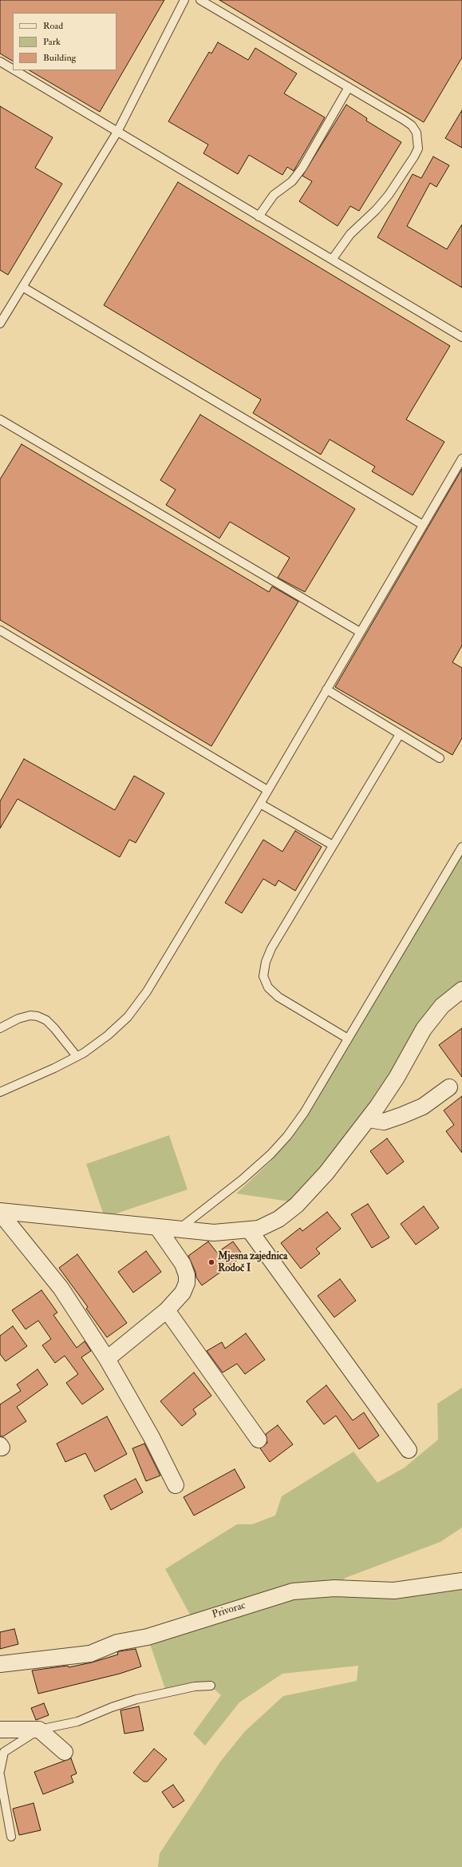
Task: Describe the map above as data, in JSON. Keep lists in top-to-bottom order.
{
  "streets": {
    "street": ["Privorac"]
  },
  "places": ["Mjesna zajednica Rodoč I"],
  "legend": ["Road", "Park", "Building"]
}
